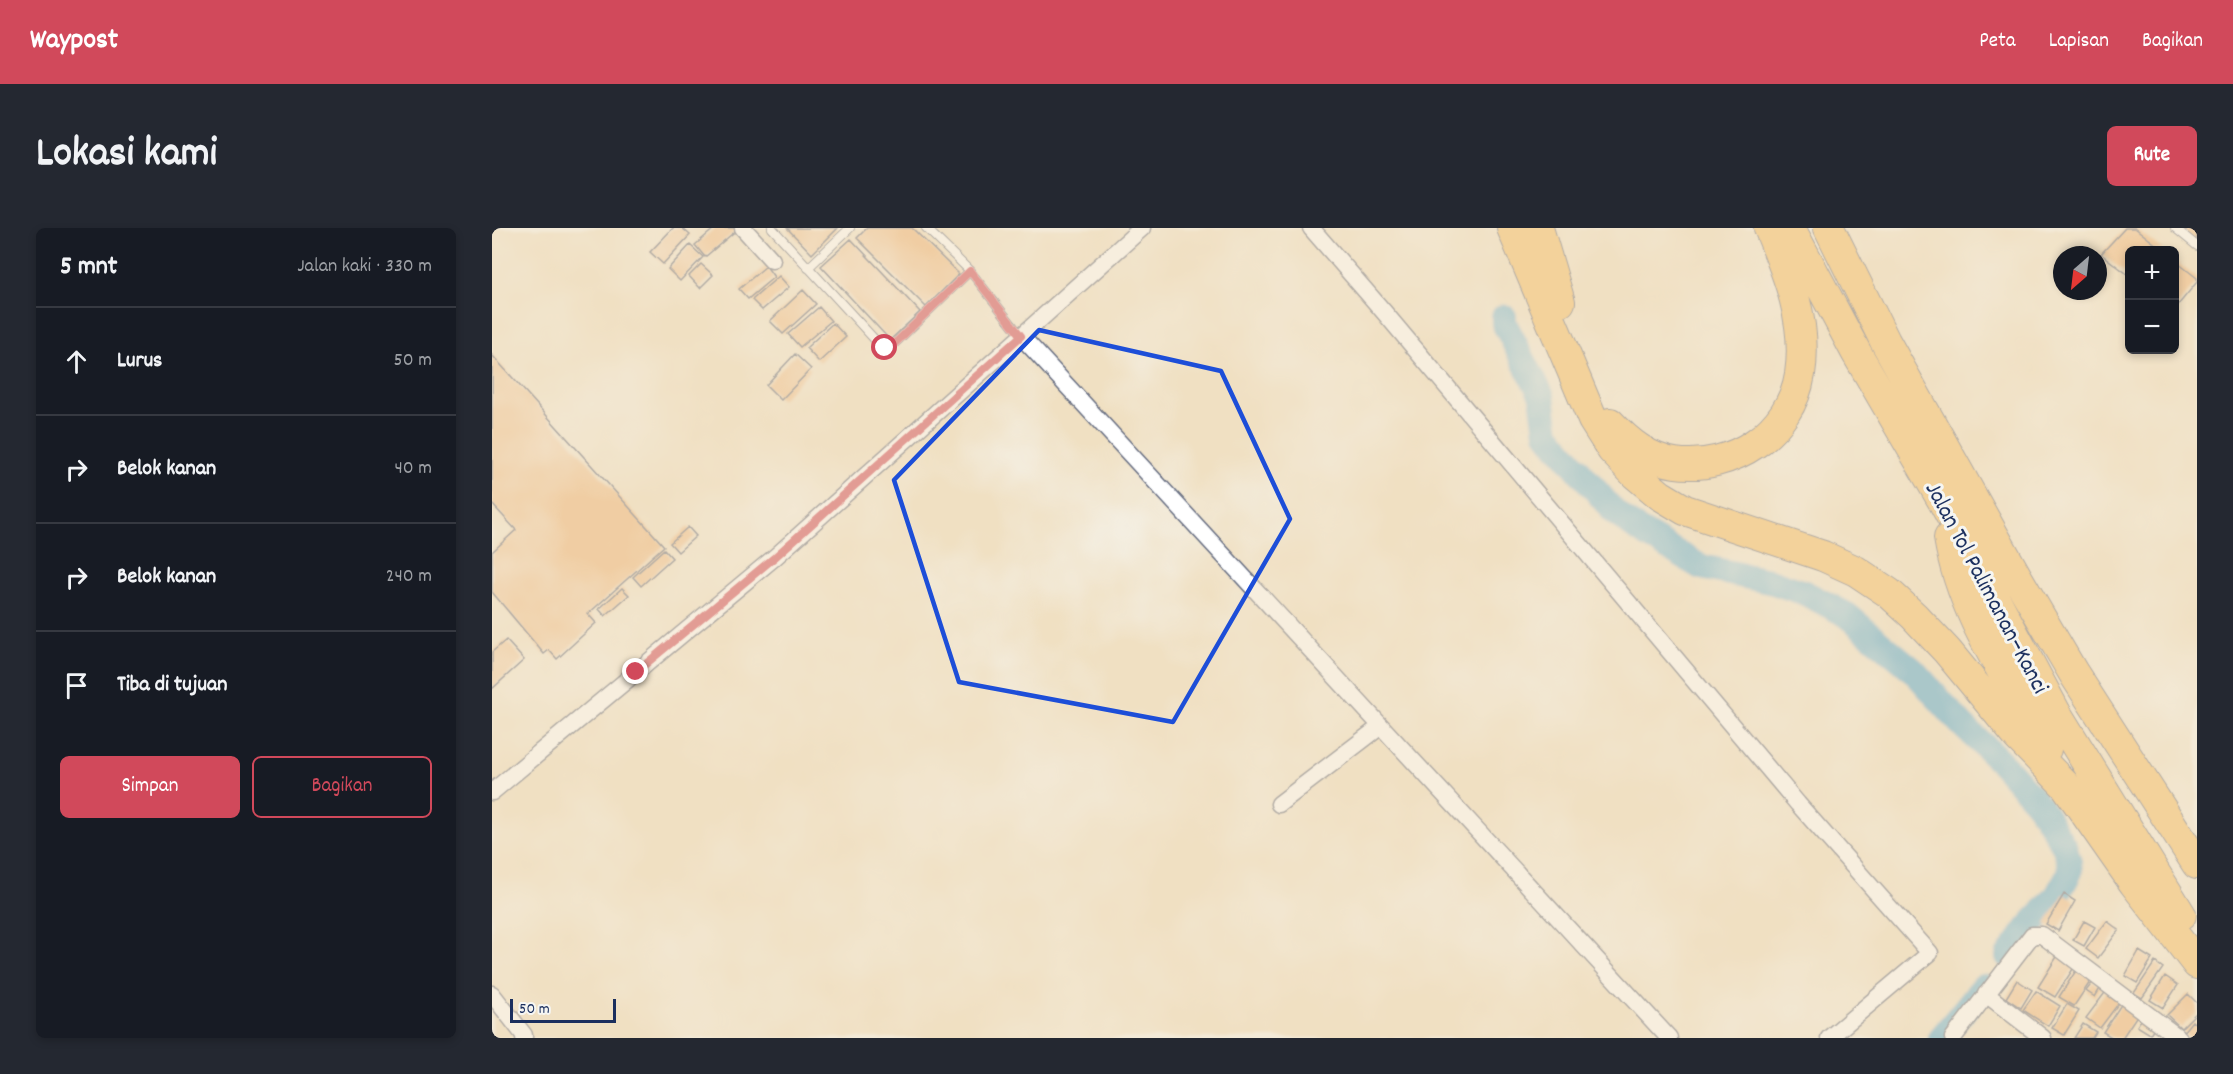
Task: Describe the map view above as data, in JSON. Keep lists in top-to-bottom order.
{
  "streets": {
    "highway": ["Jalan Tol Palimanan–Kanci"]
  },
  "scale_bar": "50 m",
  "north": "bottom left",
  "page": {
    "header": "Waypost",
    "nav": ["Peta", "Lapisan", "Bagikan"],
    "title": "Lokasi kami",
    "buttons": [
      "Rute",
      ["Simpan", "Bagikan"]
    ],
    "heading": ["5 mnt", "Jalan kaki · 330 m"],
    "map_buttons": ["+", "−"],
    "list": [
      ["Lurus", "50 m"],
      ["Belok kanan", "40 m"],
      ["Belok kanan", "240 m"],
      "Tiba di tujuan"
    ],
    "scale": "50 m"
  }
}
